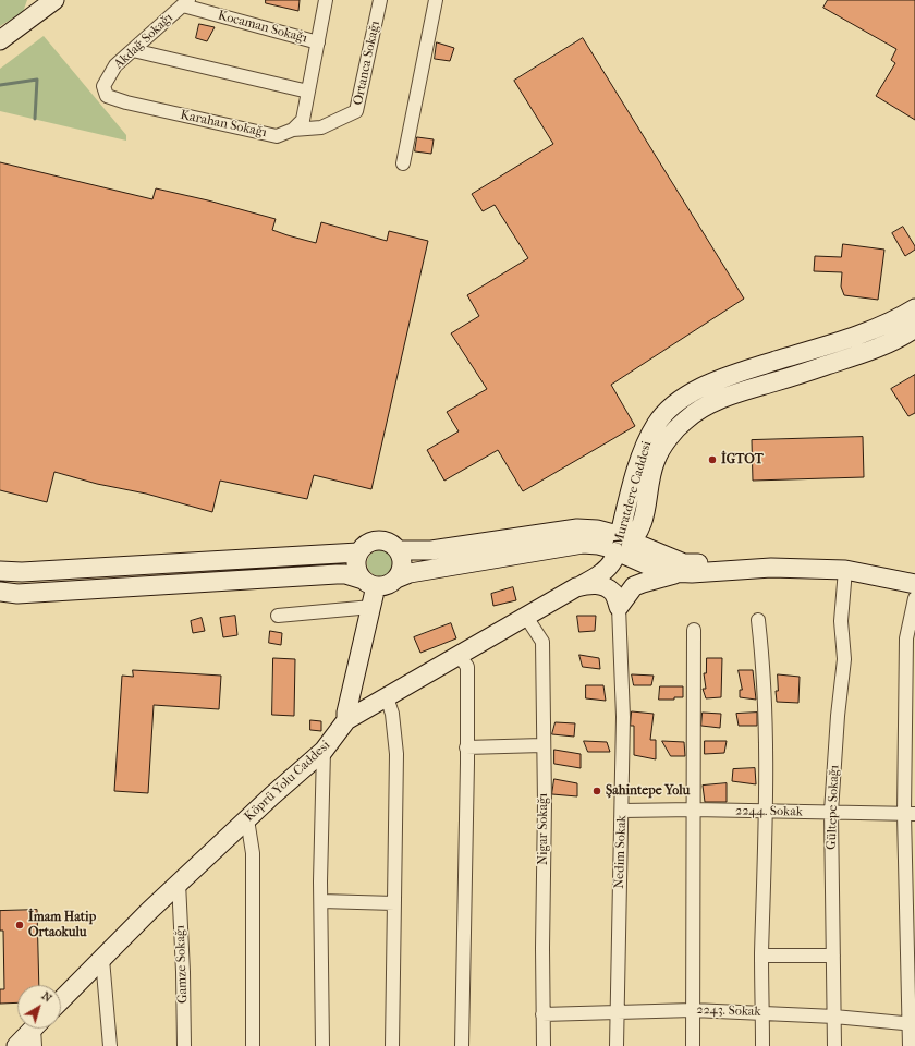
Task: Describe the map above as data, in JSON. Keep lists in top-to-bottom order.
{
  "streets": {
    "main road": ["Muratdere Caddesi", "Köprü Yolu Caddesi"],
    "street": [
      "Kocaman Sokağı",
      "Akdağ Sokağı",
      "Ortanca Sokağı",
      "Karahan Sokağı",
      "Gültepe Sokağı",
      "2244. Sokak",
      "Nigar Sokağı",
      "Nedim Sokak",
      "Gamze Sokağı",
      "2243. Sokak"
    ]
  },
  "crossings": [
    ["Kocaman Sokağı", "Akdağ Sokağı"],
    ["Akdağ Sokağı", "Karahan Sokağı"],
    ["Ortanca Sokağı", "Karahan Sokağı"],
    ["Köprü Yolu Caddesi", "Nigar Sokağı"],
    ["Köprü Yolu Caddesi", "Nedim Sokak"],
    ["Köprü Yolu Caddesi", "Gamze Sokağı"],
    ["Gültepe Sokağı", "2244. Sokak"],
    ["Gültepe Sokağı", "2243. Sokak"],
    ["2244. Sokak", "Nedim Sokak"],
    ["Nigar Sokağı", "2243. Sokak"],
    ["Nedim Sokak", "2243. Sokak"]
  ],
  "places": ["İGTOT", "Şahintepe Yolu", "İmam Hatip Ortaokulu"],
  "north": "top right"
}
